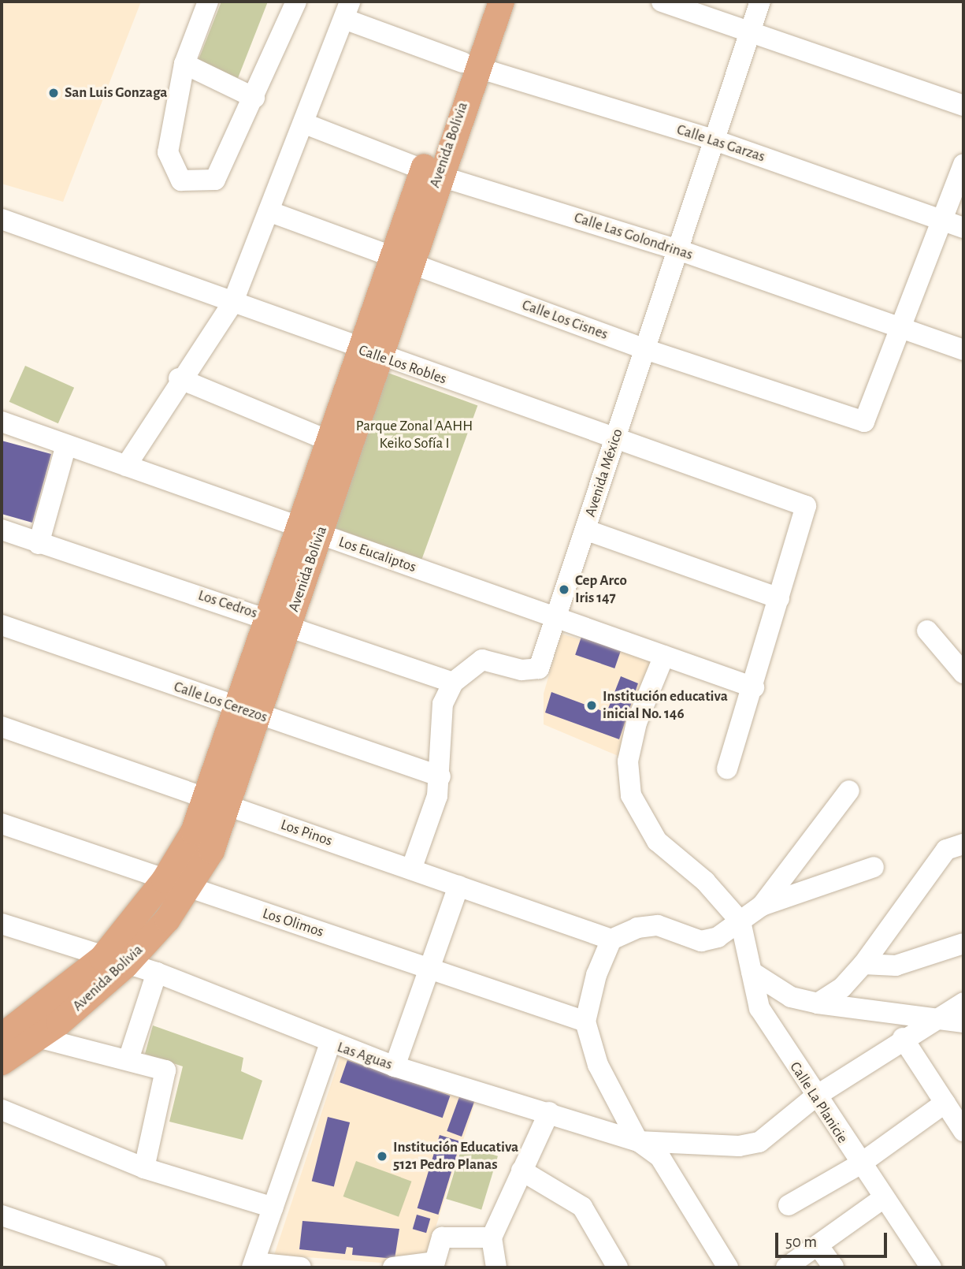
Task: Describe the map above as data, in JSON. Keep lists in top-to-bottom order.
{
  "streets": {
    "main road": ["Avenida Bolivia"],
    "street": [
      "Calle Las Garzas",
      "Calle Las Golondrinas",
      "Calle Los Cisnes",
      "Calle Los Robles",
      "Avenida México",
      "Los Eucaliptos",
      "Los Cedros",
      "Calle Los Cerezos",
      "Los Pinos",
      "Los Olimos",
      "Las Aguas",
      "Calle La Planicie"
    ]
  },
  "crossings": [
    ["Calle Las Garzas", "Avenida Bolivia"],
    ["Calle Las Garzas", "Avenida México"],
    ["Avenida Bolivia", "Calle Las Golondrinas"],
    ["Avenida Bolivia", "Calle Los Cisnes"],
    ["Avenida Bolivia", "Calle Los Robles"],
    ["Avenida Bolivia", "Los Eucaliptos"],
    ["Avenida Bolivia", "Los Cedros"],
    ["Avenida Bolivia", "Calle Los Cerezos"],
    ["Avenida Bolivia", "Los Pinos"],
    ["Avenida Bolivia", "Los Olimos"],
    ["Avenida Bolivia", "Las Aguas"],
    ["Calle Las Golondrinas", "Calle Los Cisnes"],
    ["Calle Las Golondrinas", "Avenida México"],
    ["Calle Los Cisnes", "Avenida México"],
    ["Calle Los Robles", "Avenida México"],
    ["Avenida México", "Los Eucaliptos"],
    ["Avenida México", "Los Cedros"],
    ["Avenida México", "Calle Los Cerezos"],
    ["Avenida México", "Los Pinos"],
    ["Las Aguas", "Calle La Planicie"]
  ],
  "parks": ["Parque Zonal AAHH Keiko Sofía I"],
  "places": [
    "San Luis Gonzaga",
    "Cep Arco Iris 147",
    "Institución educativa inicial No. 146",
    "Institución Educativa 5121 Pedro Planas"
  ],
  "scale_bar": "50 m"
}
